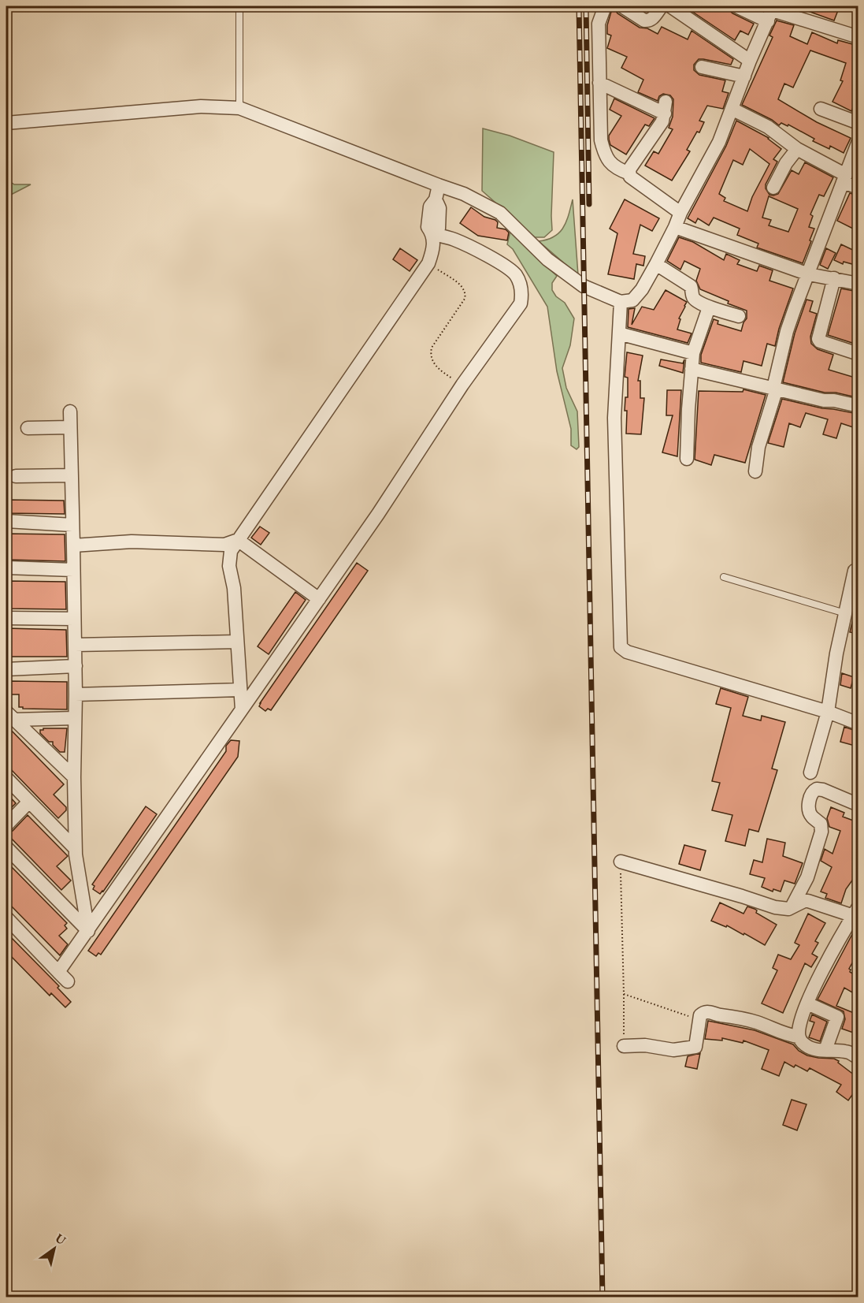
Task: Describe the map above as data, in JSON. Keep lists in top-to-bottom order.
{
  "north": "top right"
}
